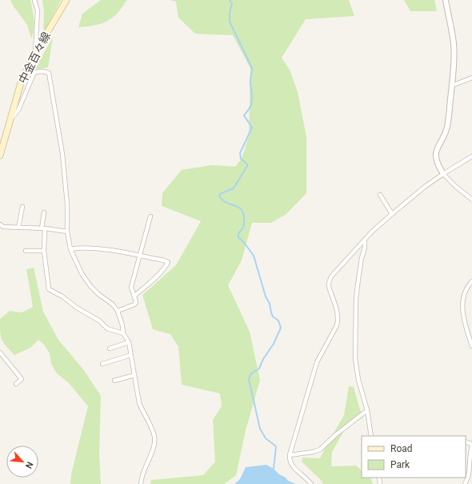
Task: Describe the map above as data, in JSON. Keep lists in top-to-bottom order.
{
  "streets": {
    "main road": ["中金百々線"]
  },
  "legend": ["Road", "Park"],
  "north": "bottom right"
}
